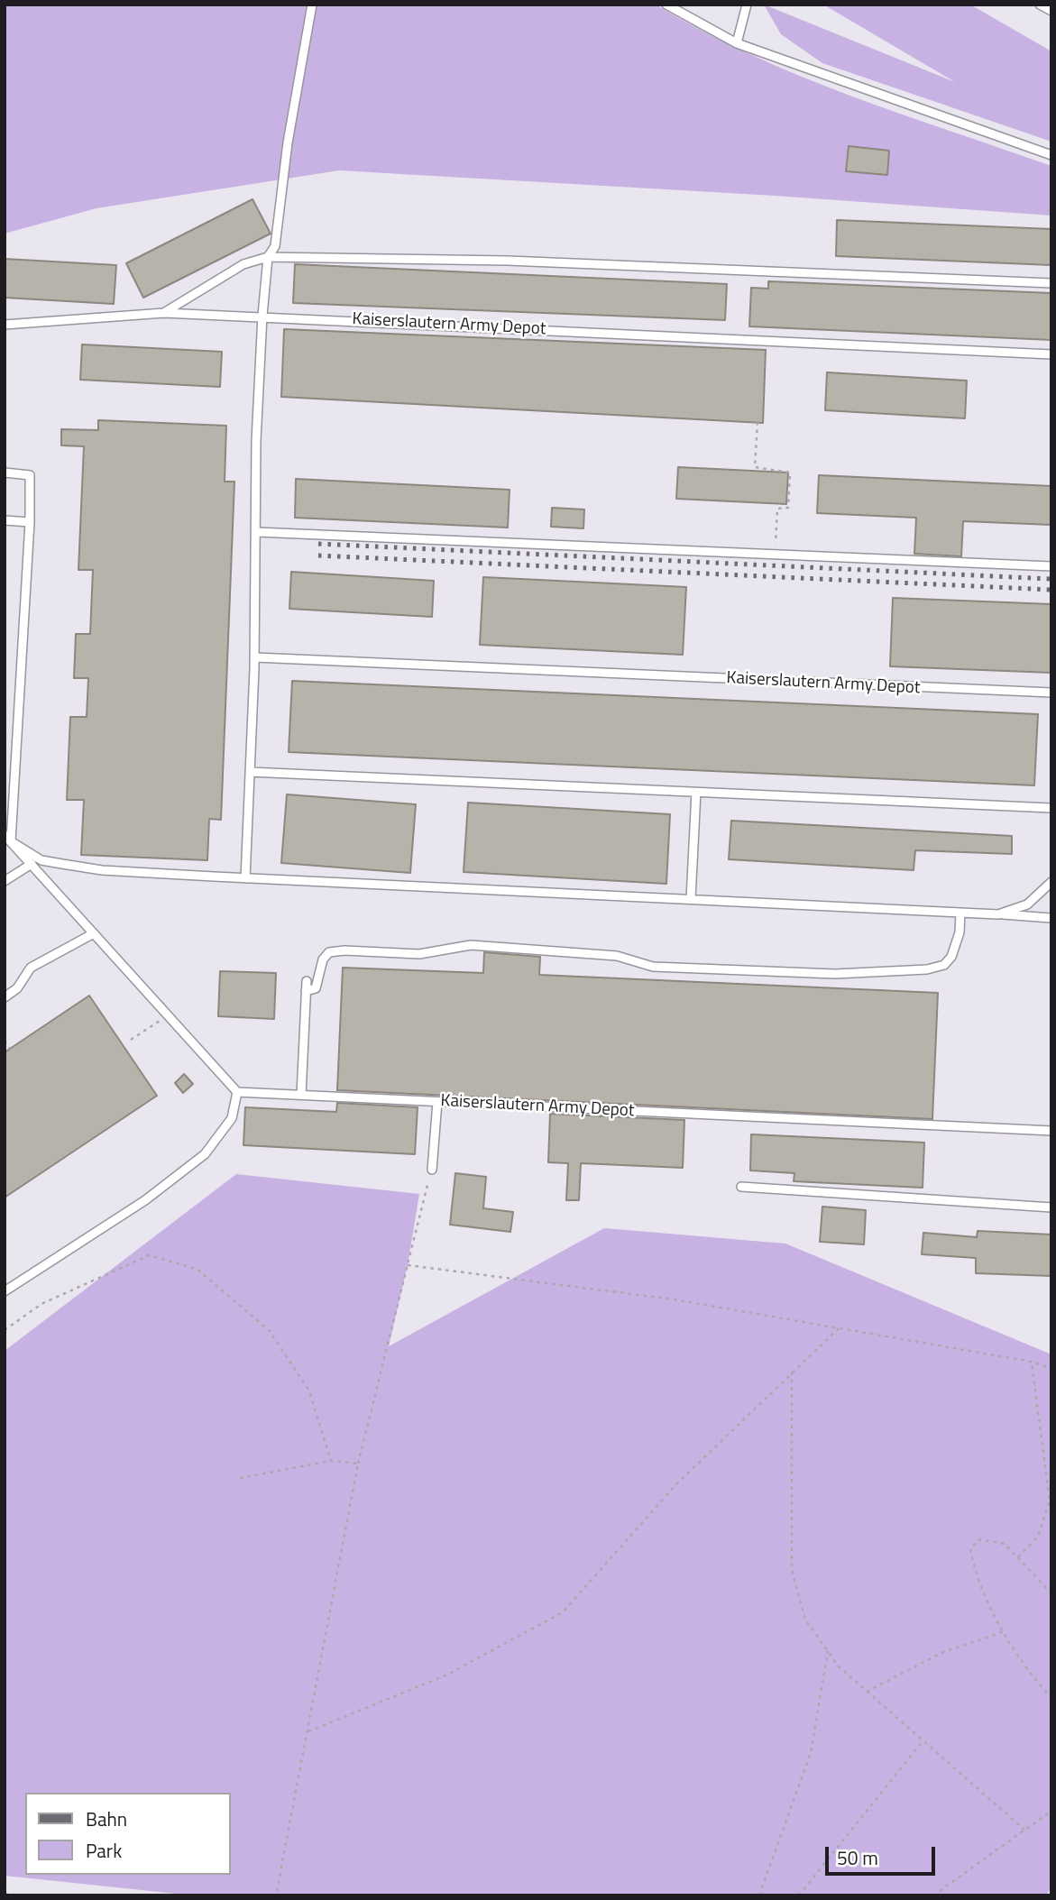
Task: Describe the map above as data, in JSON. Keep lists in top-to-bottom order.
{
  "streets": {
    "lane": ["Kaiserslautern Army Depot"]
  },
  "legend": ["Bahn", "Park"],
  "scale_bar": "50 m"
}
